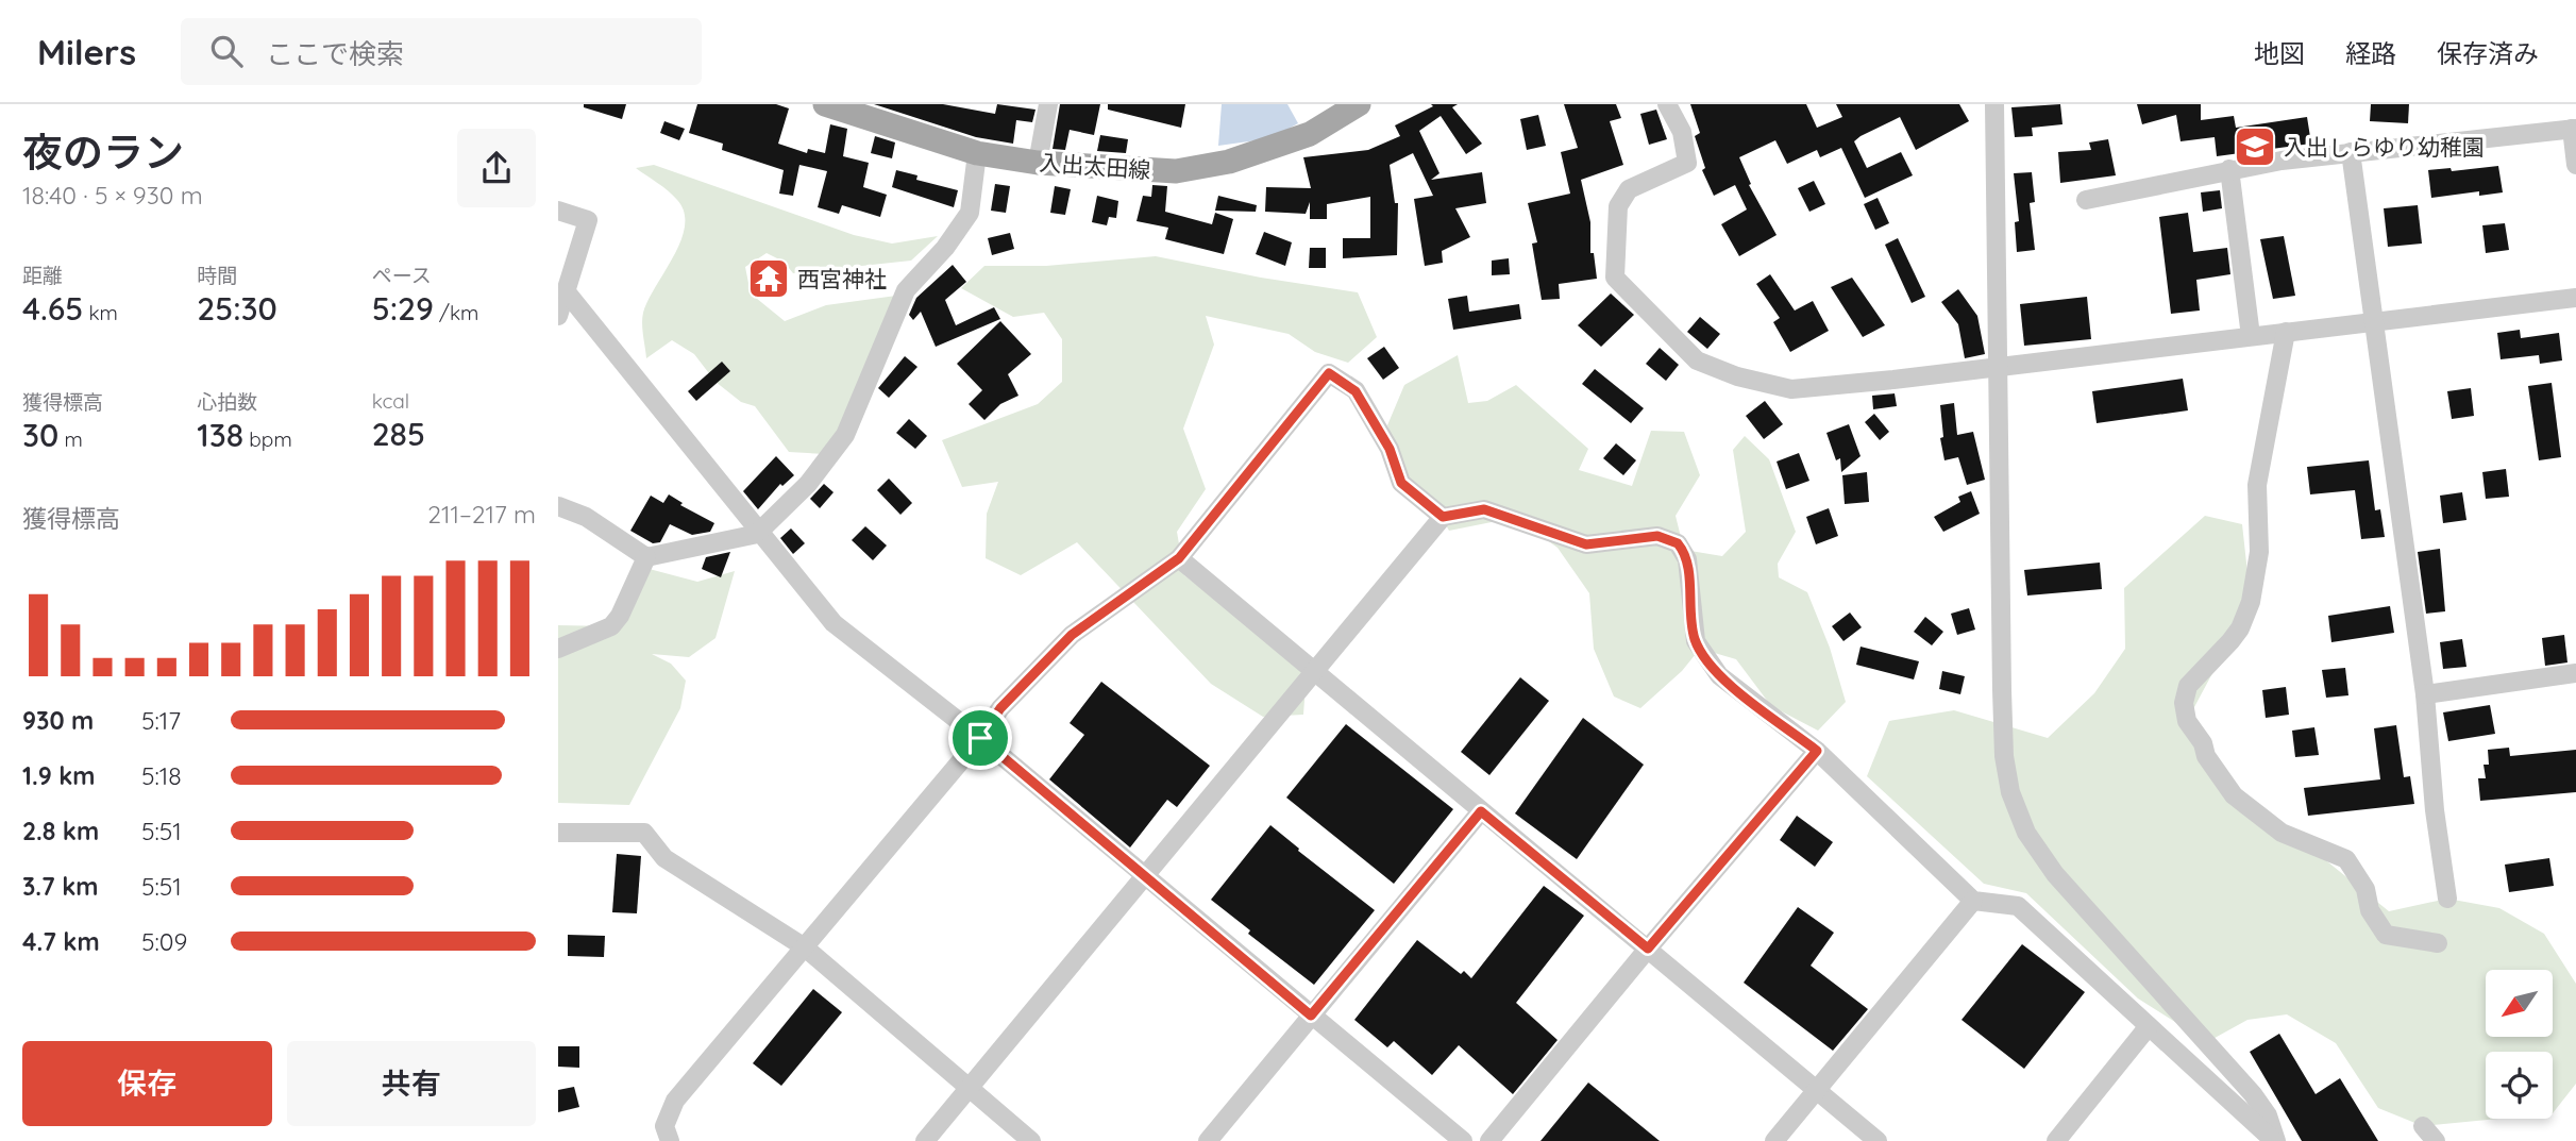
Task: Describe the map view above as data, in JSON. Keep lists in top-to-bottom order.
{
  "streets": {
    "main road": ["入出太田線"]
  },
  "places": {
    "school or university": ["入出しらゆり幼稚園"],
    "temple": ["西宮神社"]
  },
  "north": "bottom left",
  "page": {
    "header": "Milers",
    "search": "ここで検索",
    "nav": ["地図", "経路", "保存済み"],
    "heading": ["夜のラン", "18:40 · 5 × 930 m"],
    "stats": [
      ["距離", "4.65 km"],
      ["時間", "25:30"],
      ["ペース", "5:29 /km"],
      ["獲得標高", "30 m"],
      ["心拍数", "138 bpm"],
      ["kcal", "285"]
    ],
    "chart": ["獲得標高", "211–217 m"],
    "list": [
      {
        "name": "930 m",
        "note": "5:17"
      },
      {
        "name": "1.9 km",
        "note": "5:18"
      },
      {
        "name": "2.8 km",
        "note": "5:51"
      },
      {
        "name": "3.7 km",
        "note": "5:51"
      },
      {
        "name": "4.7 km",
        "note": "5:09"
      }
    ],
    "buttons": ["保存", "共有"]
  }
}
